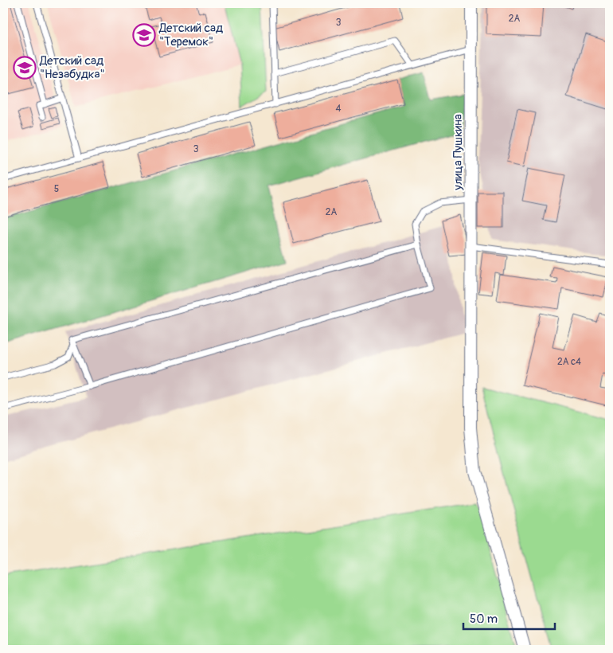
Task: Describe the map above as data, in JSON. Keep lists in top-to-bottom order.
{
  "streets": {
    "street": ["улица Пушкина"]
  },
  "places": {
    "school or university": ["Детский сад \"Теремок\"", "Детский сад \"Незабудка\""]
  },
  "house_numbers": [
    "2А",
    "3",
    "4",
    "3",
    "5",
    "2А",
    "2А с4"
  ],
  "scale_bar": "50 m"
}
